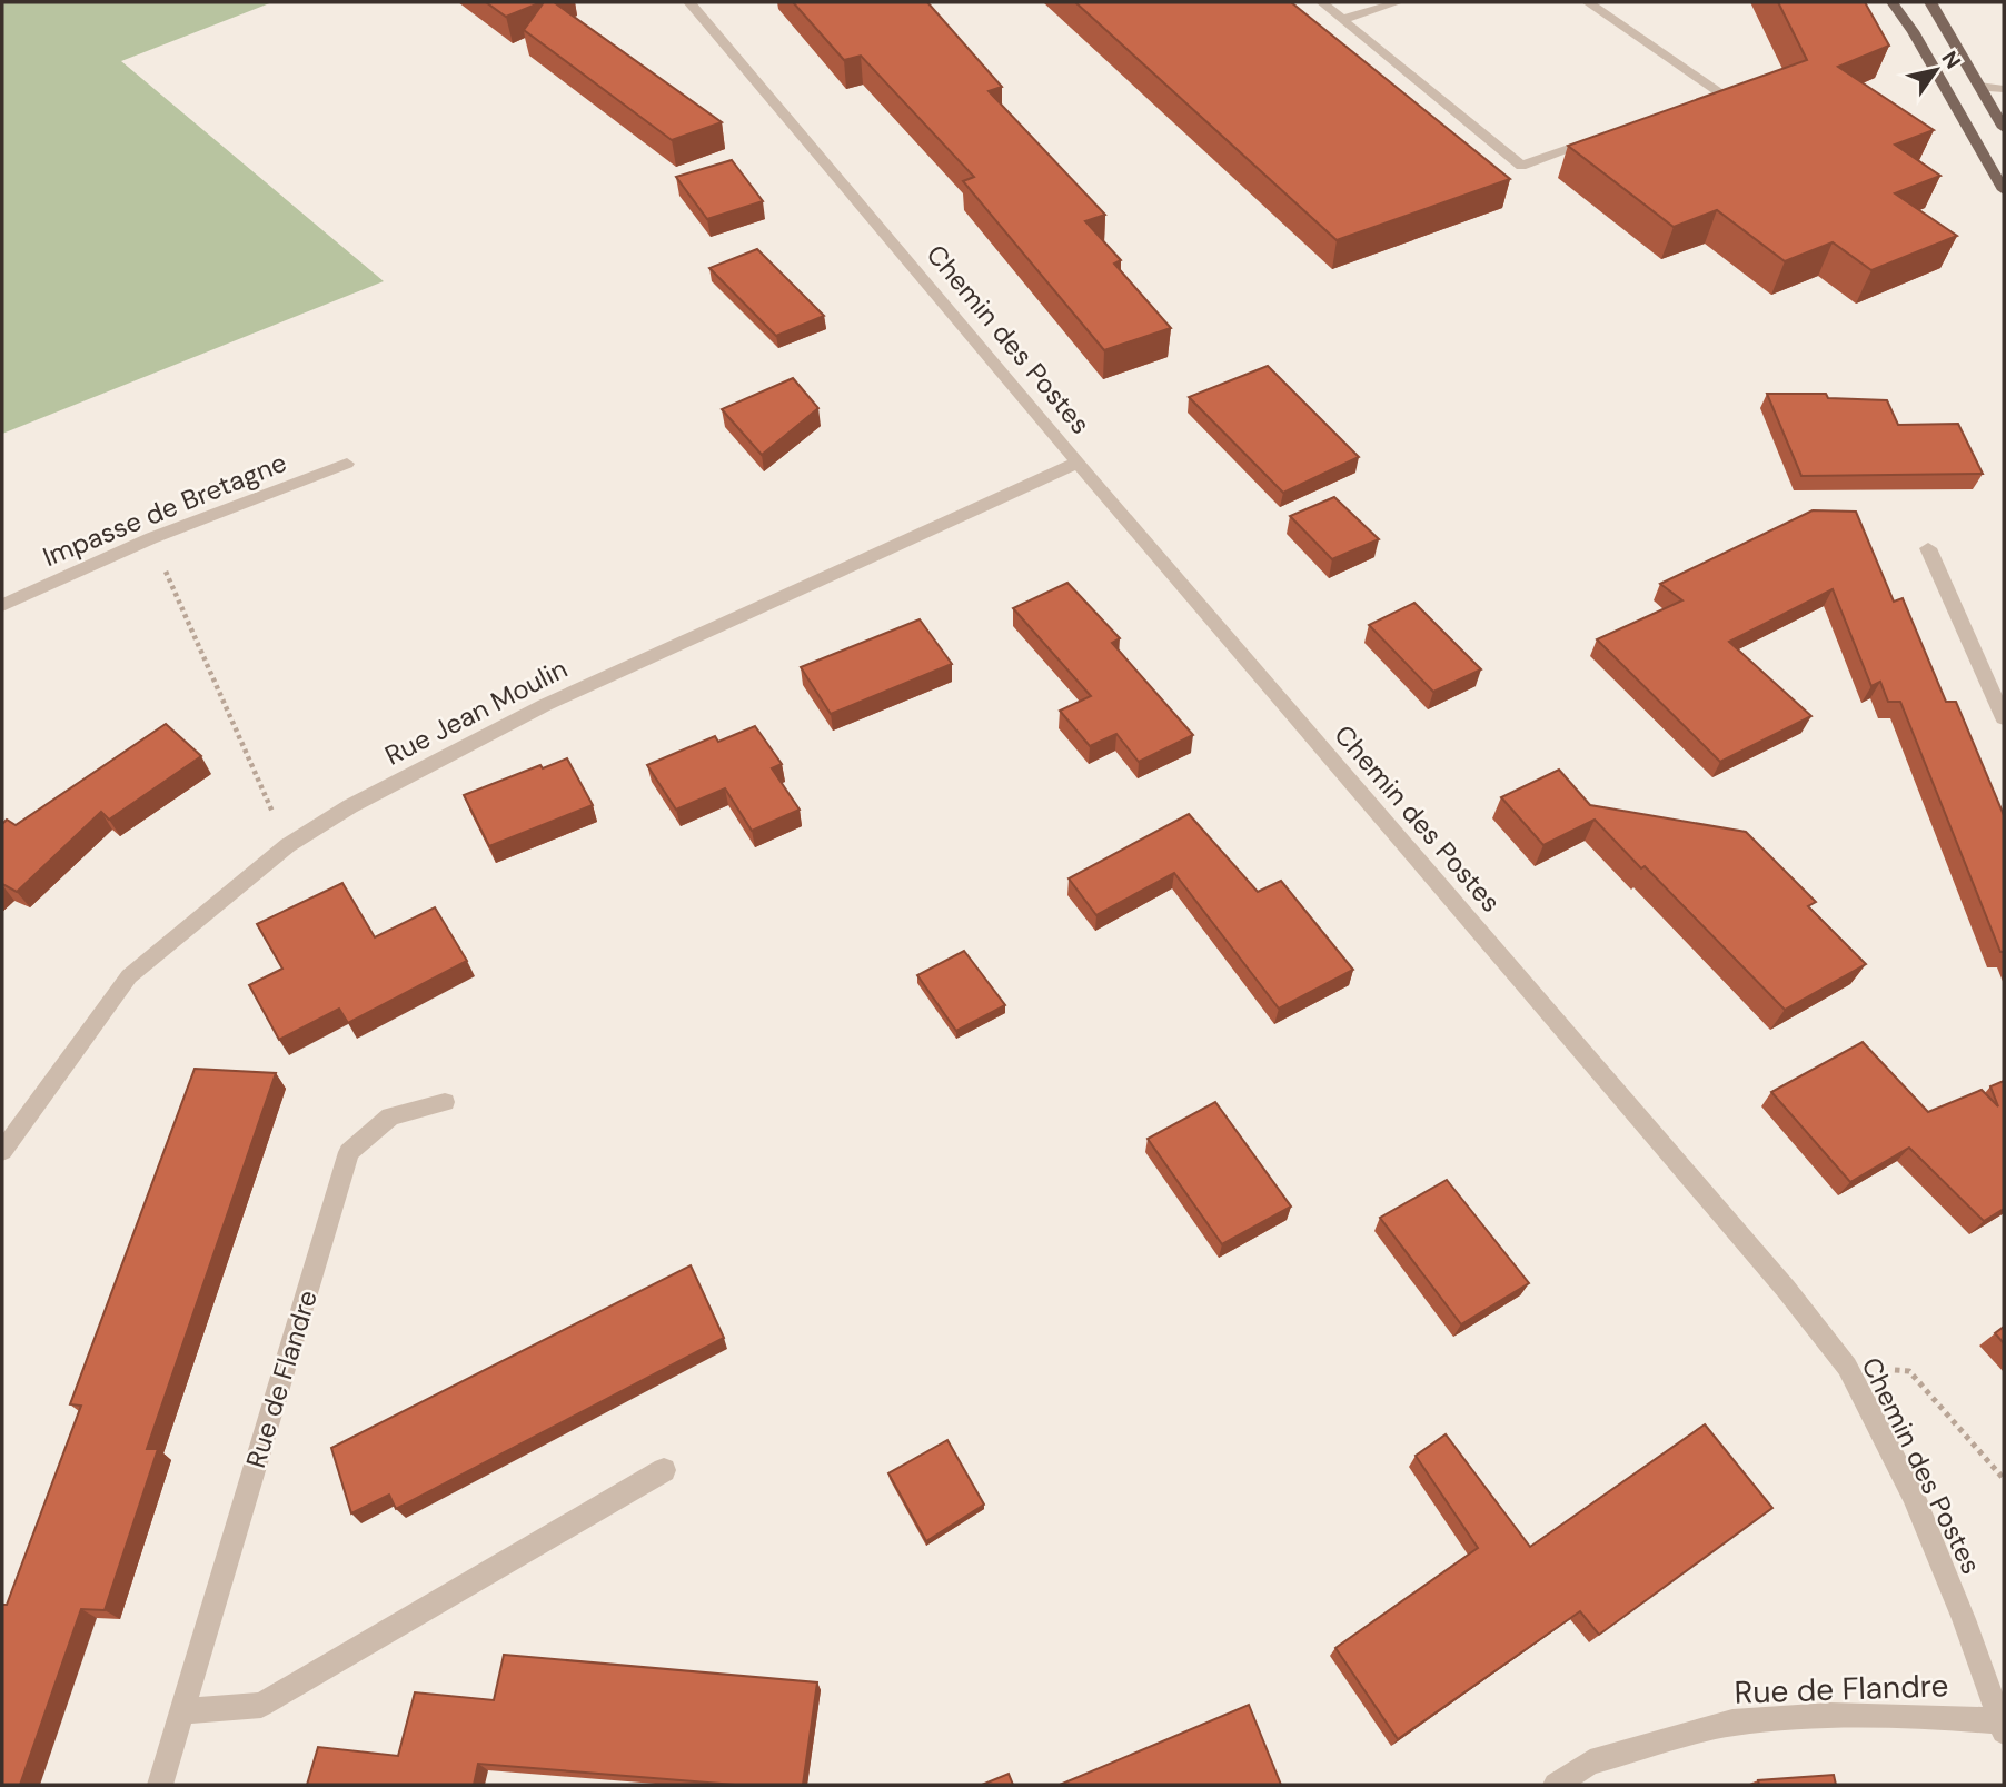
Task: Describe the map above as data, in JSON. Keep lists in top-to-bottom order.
{
  "streets": {
    "street": [
      "Chemin des Postes",
      "Impasse de Bretagne",
      "Rue Jean Moulin",
      "Rue de Flandre"
    ]
  },
  "crossings": [
    ["Chemin des Postes", "Rue Jean Moulin"],
    ["Chemin des Postes", "Rue de Flandre"]
  ],
  "north": "top right"
}
